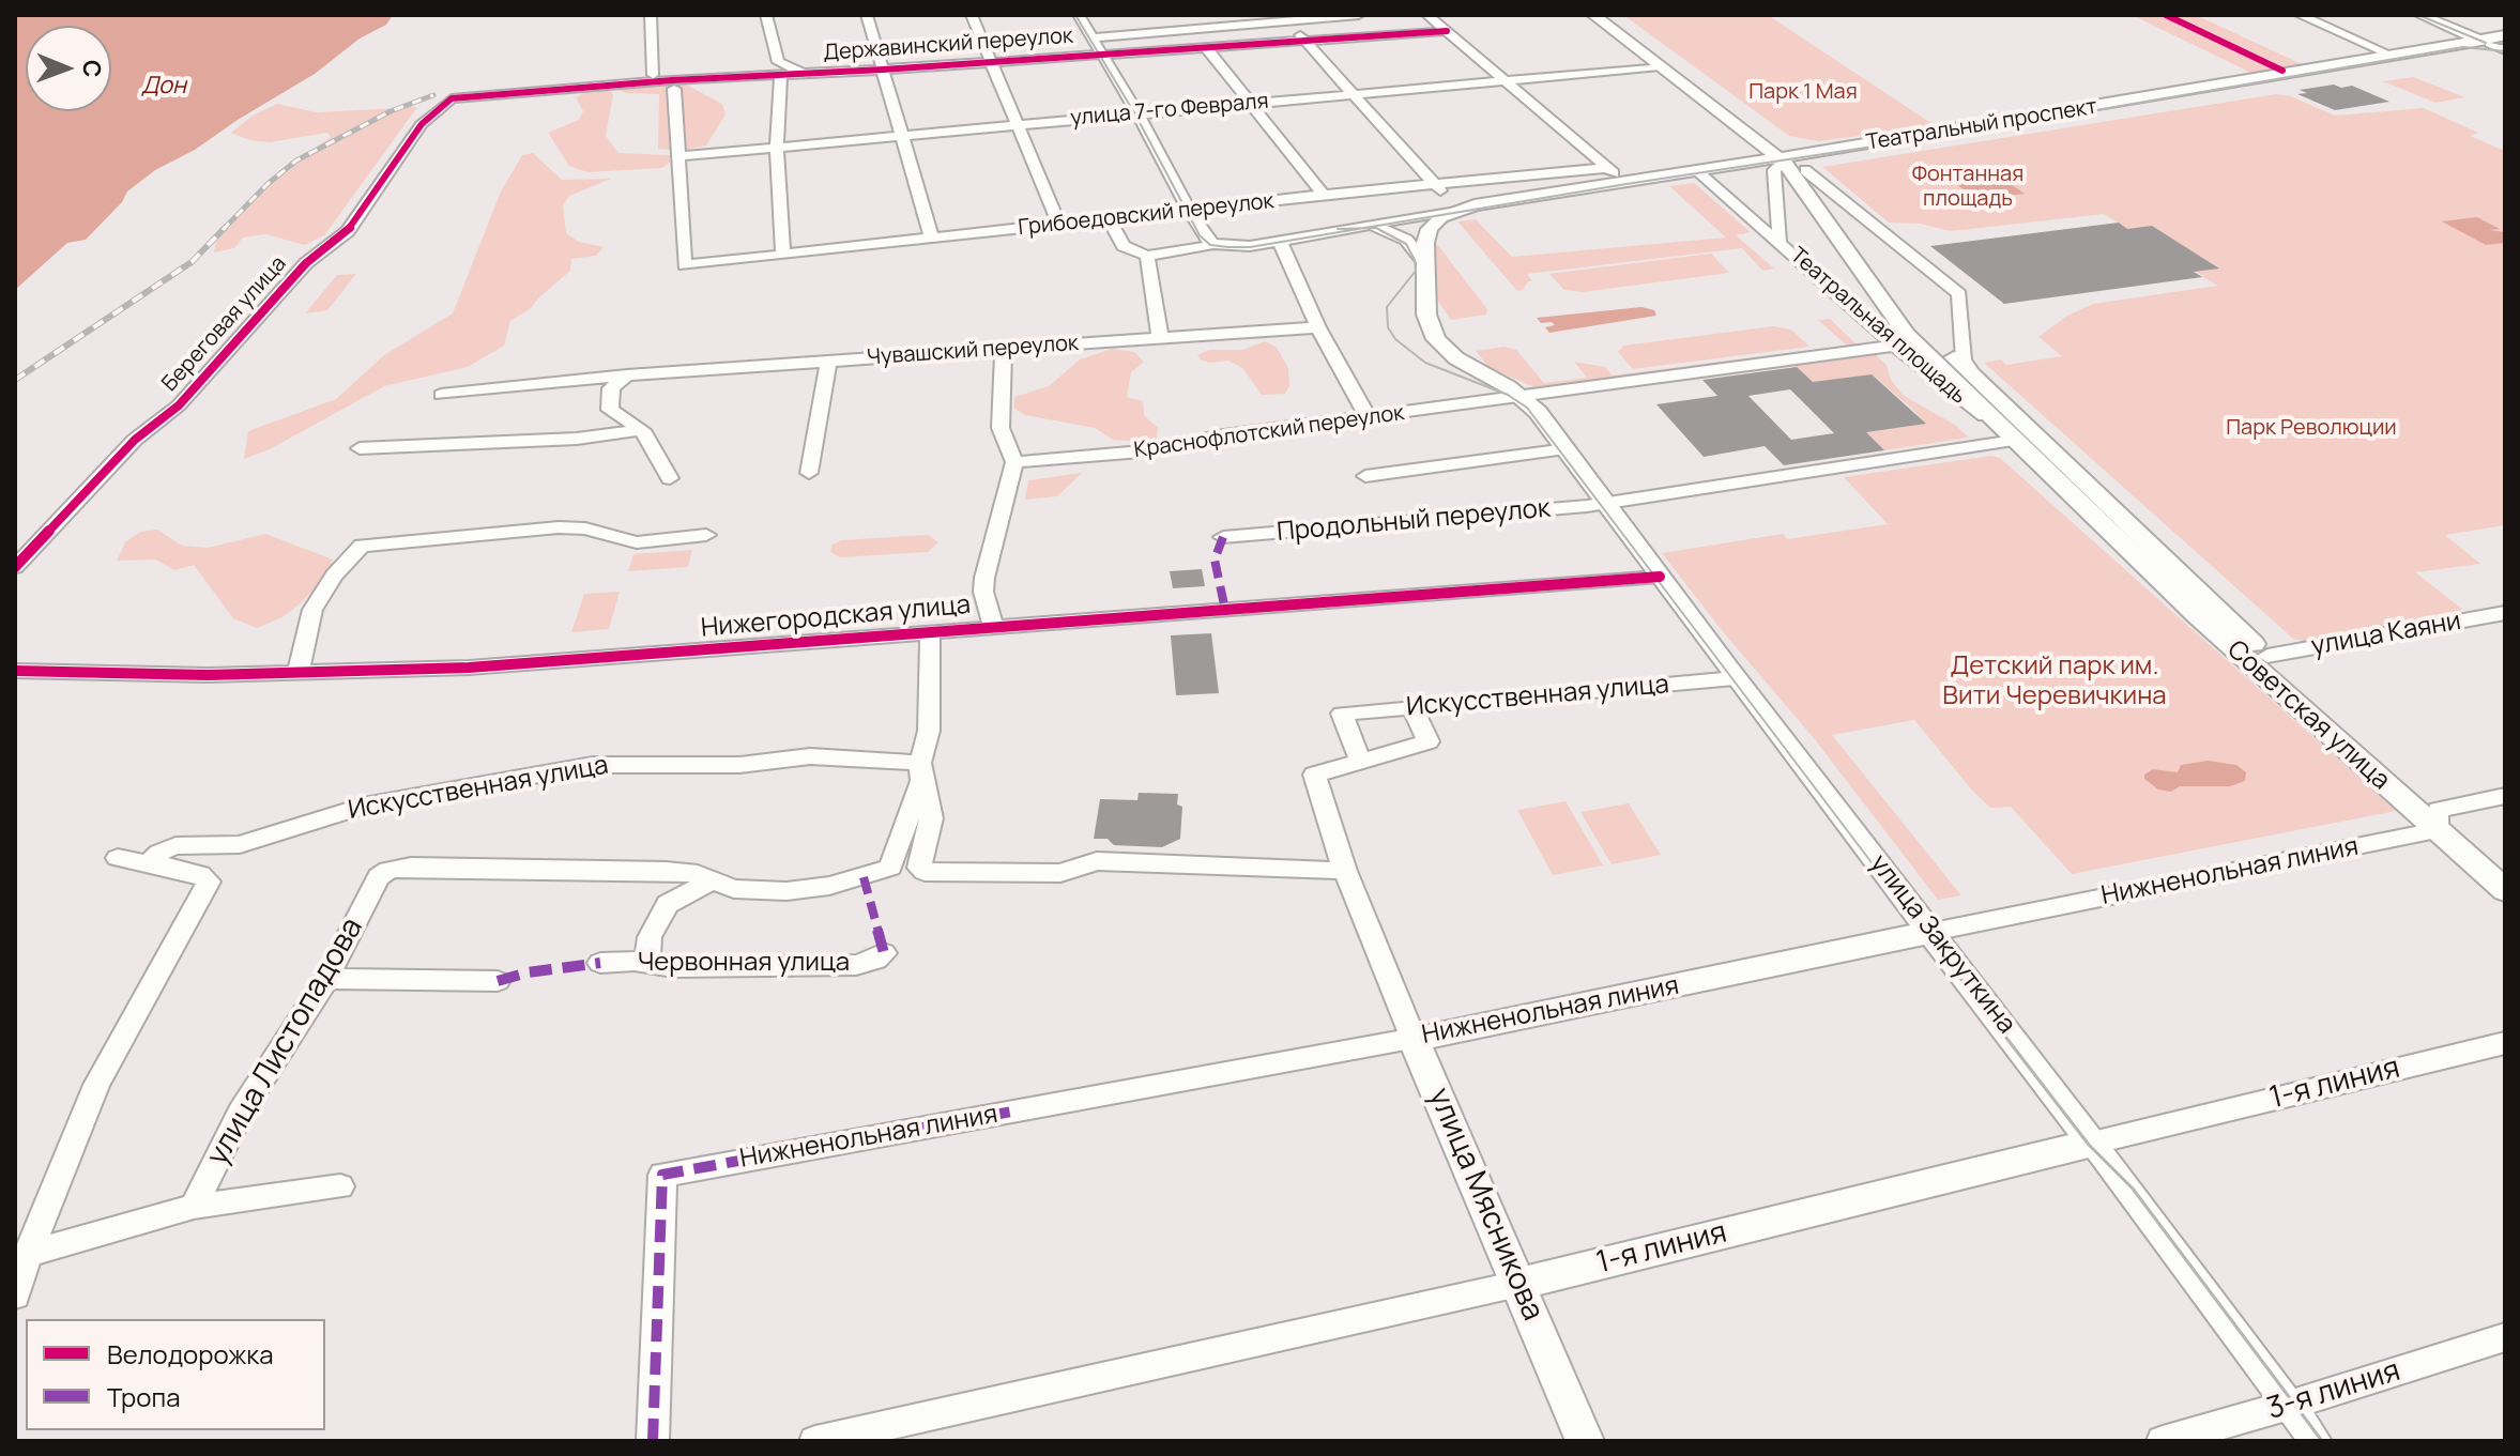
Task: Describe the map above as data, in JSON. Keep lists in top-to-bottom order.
{
  "streets": {
    "main road": [
      "Театральный проспект",
      "Театральная площадь",
      "Советская улица",
      "Нижненольная линия",
      "улица Закруткина",
      "1-я линия",
      "улица Мясникова"
    ],
    "street": [
      "Державинский переулок",
      "улица 7-го Февраля",
      "Грибоедовский переулок",
      "Береговая улица",
      "Чувашский переулок",
      "Краснофлотский переулок",
      "Продольный переулок",
      "Нижегородская улица",
      "улица Каяни",
      "Искусственная улица",
      "Червонная улица",
      "улица Листопадова",
      "3-я линия"
    ]
  },
  "crossings": [
    ["Державинский переулок", "Береговая улица"],
    ["улица 7-го Февраля", "Грибоедовский переулок"],
    ["Театральный проспект", "Театральная площадь"],
    ["Театральный проспект", "улица Закруткина"],
    ["Театральная площадь", "Краснофлотский переулок"],
    ["Театральная площадь", "Советская улица"],
    ["Краснофлотский переулок", "улица Закруткина"],
    ["Продольный переулок", "Советская улица"],
    ["Продольный переулок", "улица Закруткина"],
    ["Нижегородская улица", "улица Закруткина"],
    ["улица Каяни", "Советская улица"],
    ["Искусственная улица", "улица Закруткина"],
    ["Искусственная улица", "улица Мясникова"],
    ["Советская улица", "Нижненольная линия"],
    ["Нижненольная линия", "улица Закруткина"],
    ["Нижненольная линия", "улица Мясникова"],
    ["улица Закруткина", "1-я линия"],
    ["улица Закруткина", "3-я линия"],
    ["1-я линия", "улица Мясникова"]
  ],
  "water": ["Дон"],
  "parks": [
    "Парк 1 Мая",
    "Фонтанная площадь",
    "Парк Революции",
    "Детский парк им. Вити Черевичкина"
  ],
  "legend": ["Велодорожка", "Тропа"],
  "north": "right"
}
